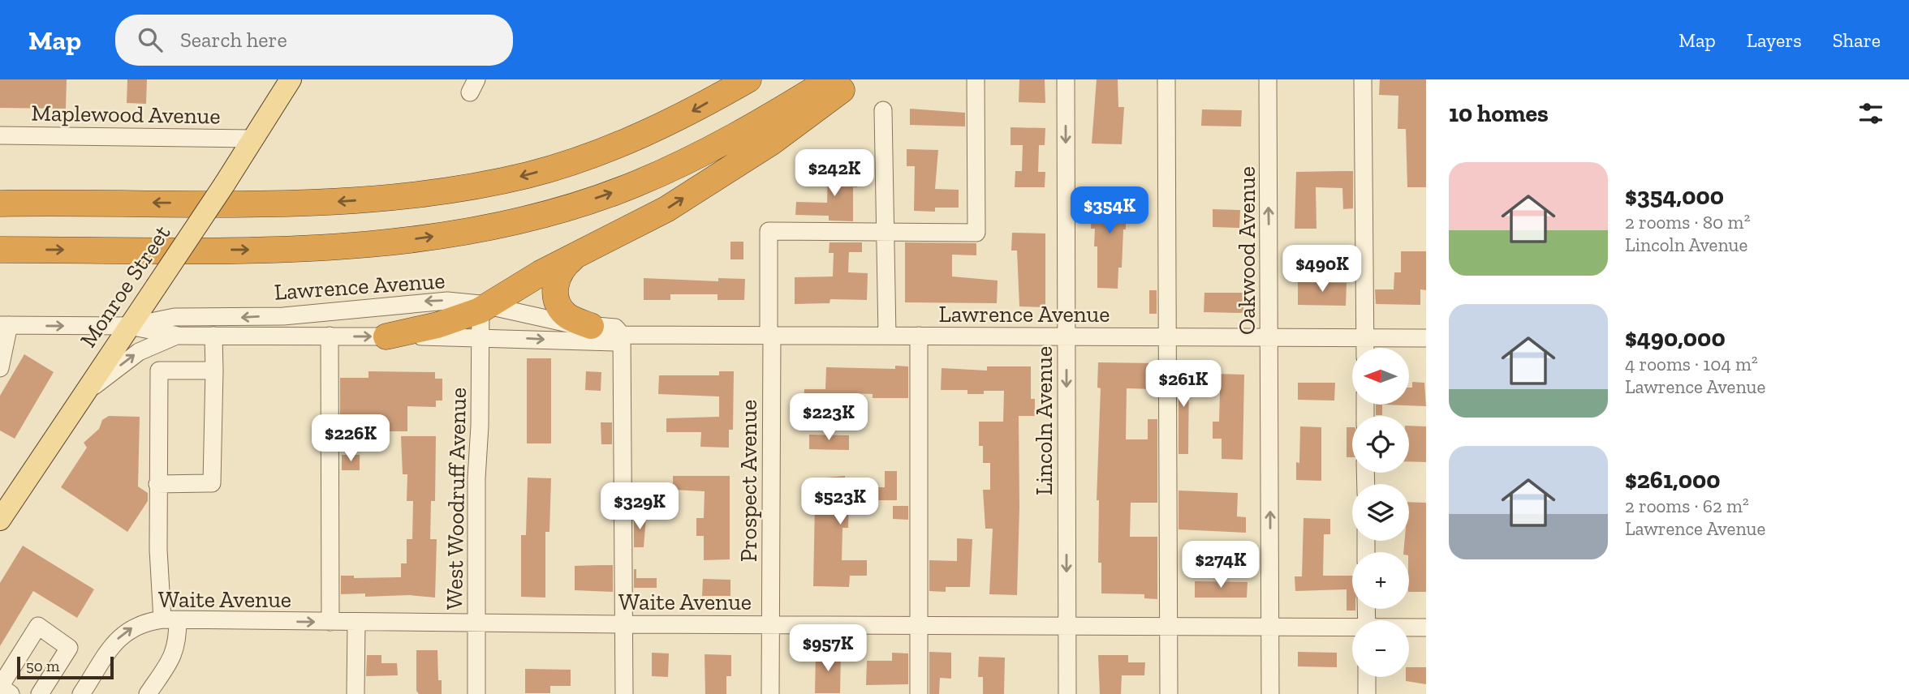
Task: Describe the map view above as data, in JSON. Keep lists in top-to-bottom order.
{
  "streets": {
    "main road": ["Monroe Street"],
    "street": [
      "Maplewood Avenue",
      "Oakwood Avenue",
      "Lawrence Avenue",
      "Lincoln Avenue",
      "Prospect Avenue",
      "West Woodruff Avenue",
      "Waite Avenue"
    ]
  },
  "crossings": [
    ["Maplewood Avenue", "Monroe Street"],
    ["Oakwood Avenue", "Lawrence Avenue"],
    ["Oakwood Avenue", "Waite Avenue"],
    ["Monroe Street", "Lawrence Avenue"],
    ["Lawrence Avenue", "Lincoln Avenue"],
    ["Lawrence Avenue", "Prospect Avenue"],
    ["Lawrence Avenue", "West Woodruff Avenue"],
    ["Lincoln Avenue", "Waite Avenue"],
    ["Prospect Avenue", "Waite Avenue"],
    ["West Woodruff Avenue", "Waite Avenue"]
  ],
  "scale_bar": "50 m",
  "north": "left",
  "page": {
    "header": "Map",
    "search": "Search here",
    "nav": ["Map", "Layers", "Share"],
    "heading": "10 homes",
    "list": [
      {
        "name": "$354,000",
        "note": "2 rooms · 80 m² · Lincoln Avenue"
      },
      {
        "name": "$490,000",
        "note": "4 rooms · 104 m² · Lawrence Avenue"
      },
      {
        "name": "$261,000",
        "note": "2 rooms · 62 m² · Lawrence Avenue"
      }
    ],
    "price": [
      "$242K",
      "$354K",
      "$490K",
      "$261K",
      "$223K",
      "$226K",
      "$523K",
      "$329K",
      "$274K",
      "$957K"
    ],
    "map_buttons": ["+", "−"],
    "scale": "50 m"
  }
}
